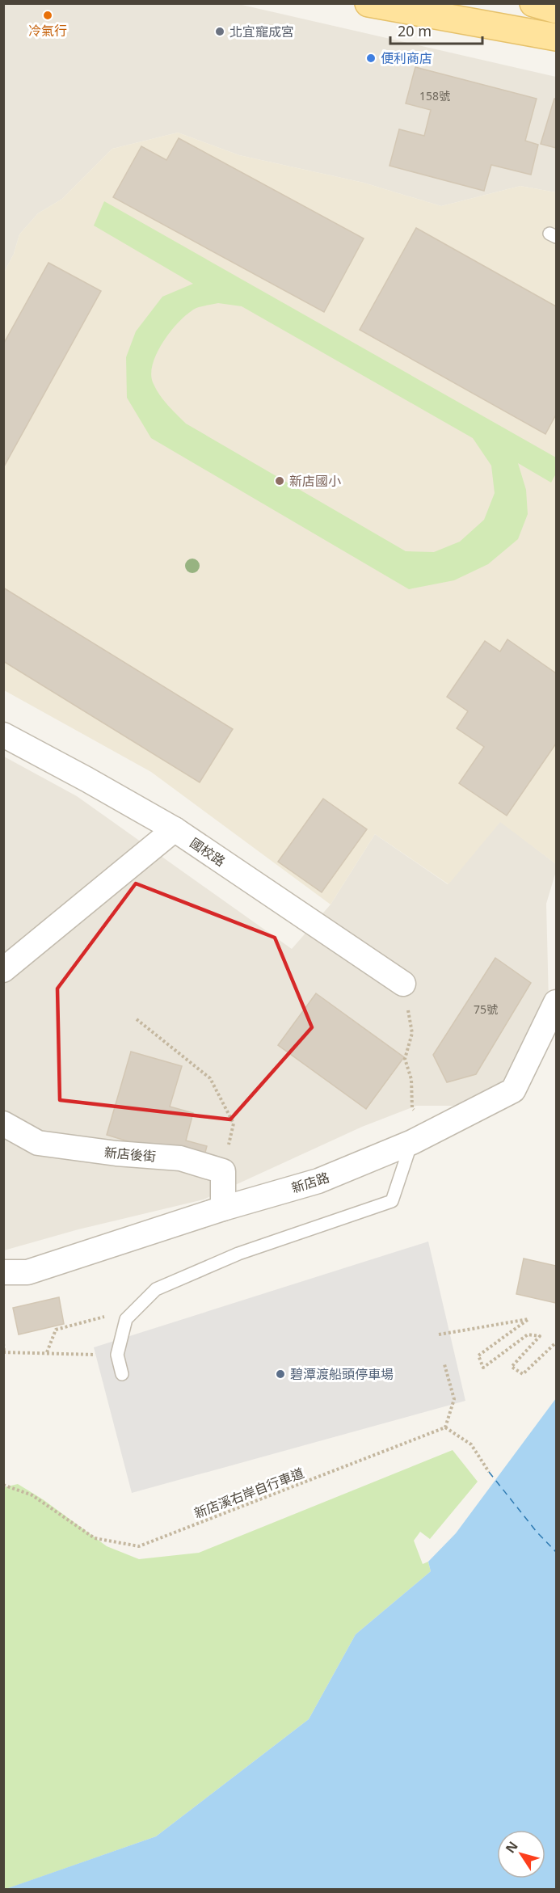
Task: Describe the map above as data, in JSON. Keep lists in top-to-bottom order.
{
  "streets": {
    "street": ["國校路", "新店後街", "新店路"],
    "path": ["新店溪右岸自行車道"]
  },
  "places": [
    "冷氣行",
    "北宜寵成宮",
    "便利商店",
    "新店國小",
    "碧潭渡船頭停車場"
  ],
  "house_numbers": ["158號", "75號"],
  "scale_bar": "20 m",
  "north": "top left"
}
